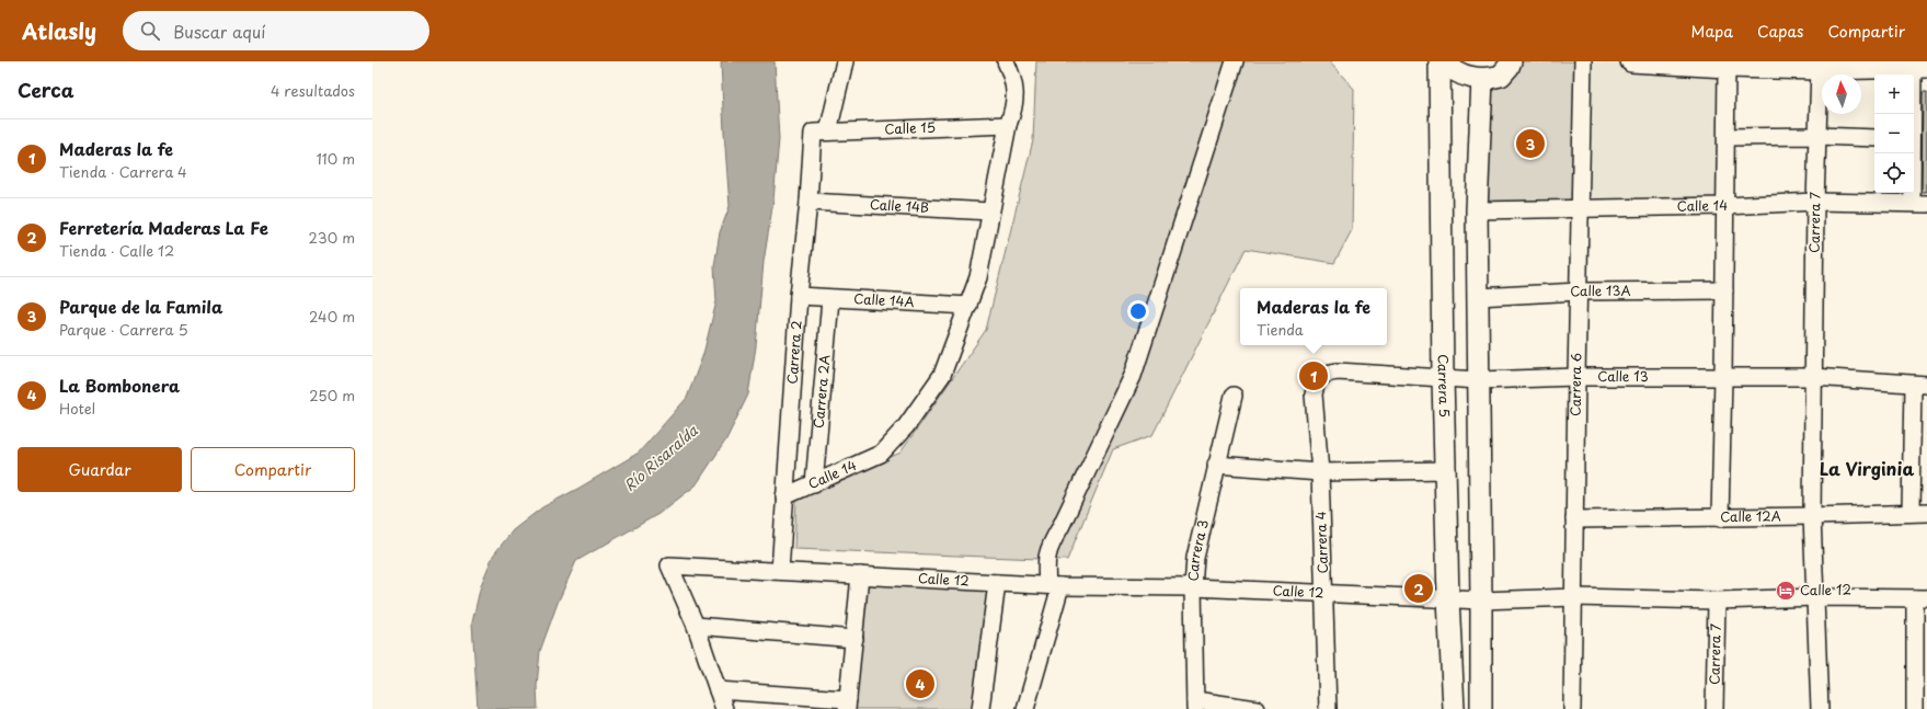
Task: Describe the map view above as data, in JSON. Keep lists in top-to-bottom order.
{
  "streets": {
    "main road": ["Carrera 5"],
    "street": [
      "Calle 15",
      "Calle 14B",
      "Calle 14",
      "Carrera 7",
      "Calle 13A",
      "Calle 14A",
      "Carrera 2",
      "Calle 13",
      "Carrera 6",
      "Carrera 2A",
      "Calle 12A",
      "Carrera 4",
      "Carrera 3",
      "Calle 12"
    ]
  },
  "crossings": [
    ["Calle 15", "Carrera 2"],
    ["Calle 14B", "Carrera 2"],
    ["Calle 14", "Carrera 7"],
    ["Calle 14", "Calle 14A"],
    ["Calle 14", "Carrera 2"],
    ["Calle 14", "Carrera 6"],
    ["Calle 14", "Carrera 2A"],
    ["Carrera 7", "Calle 13"],
    ["Carrera 7", "Calle 12A"],
    ["Carrera 7", "Calle 12"],
    ["Calle 13A", "Carrera 6"],
    ["Calle 14A", "Carrera 2"],
    ["Calle 14A", "Carrera 2A"],
    ["Carrera 2", "Calle 12"],
    ["Calle 13", "Carrera 6"],
    ["Calle 13", "Carrera 5"],
    ["Calle 13", "Carrera 4"],
    ["Carrera 6", "Calle 12A"],
    ["Carrera 6", "Calle 12"],
    ["Carrera 5", "Calle 12"],
    ["Carrera 4", "Calle 12"],
    ["Carrera 3", "Calle 12"]
  ],
  "districts": ["La Virginia"],
  "water": ["Río Risaralda"],
  "places": {
    "hotel": ["Calle 12"]
  },
  "north": "top",
  "page": {
    "header": "Atlasly",
    "search": "Buscar aquí",
    "nav": ["Mapa", "Capas", "Compartir"],
    "heading": ["Cerca", "4 resultados"],
    "map_buttons": ["+", "−"],
    "list": [
      {
        "mark": "1",
        "name": "Maderas la fe",
        "note": "Tienda · Carrera 4",
        "value": "110 m"
      },
      {
        "mark": "2",
        "name": "Ferretería Maderas La Fe",
        "note": "Tienda · Calle 12",
        "value": "230 m"
      },
      {
        "mark": "3",
        "name": "Parque de la Famila",
        "note": "Parque · Carrera 5",
        "value": "240 m"
      },
      {
        "mark": "4",
        "name": "La Bombonera",
        "note": "Hotel",
        "value": "250 m"
      }
    ],
    "pins": [
      "3",
      "1",
      "2",
      "4"
    ],
    "popup": ["Maderas la fe", "Tienda"],
    "buttons": ["Guardar", "Compartir"]
  }
}
